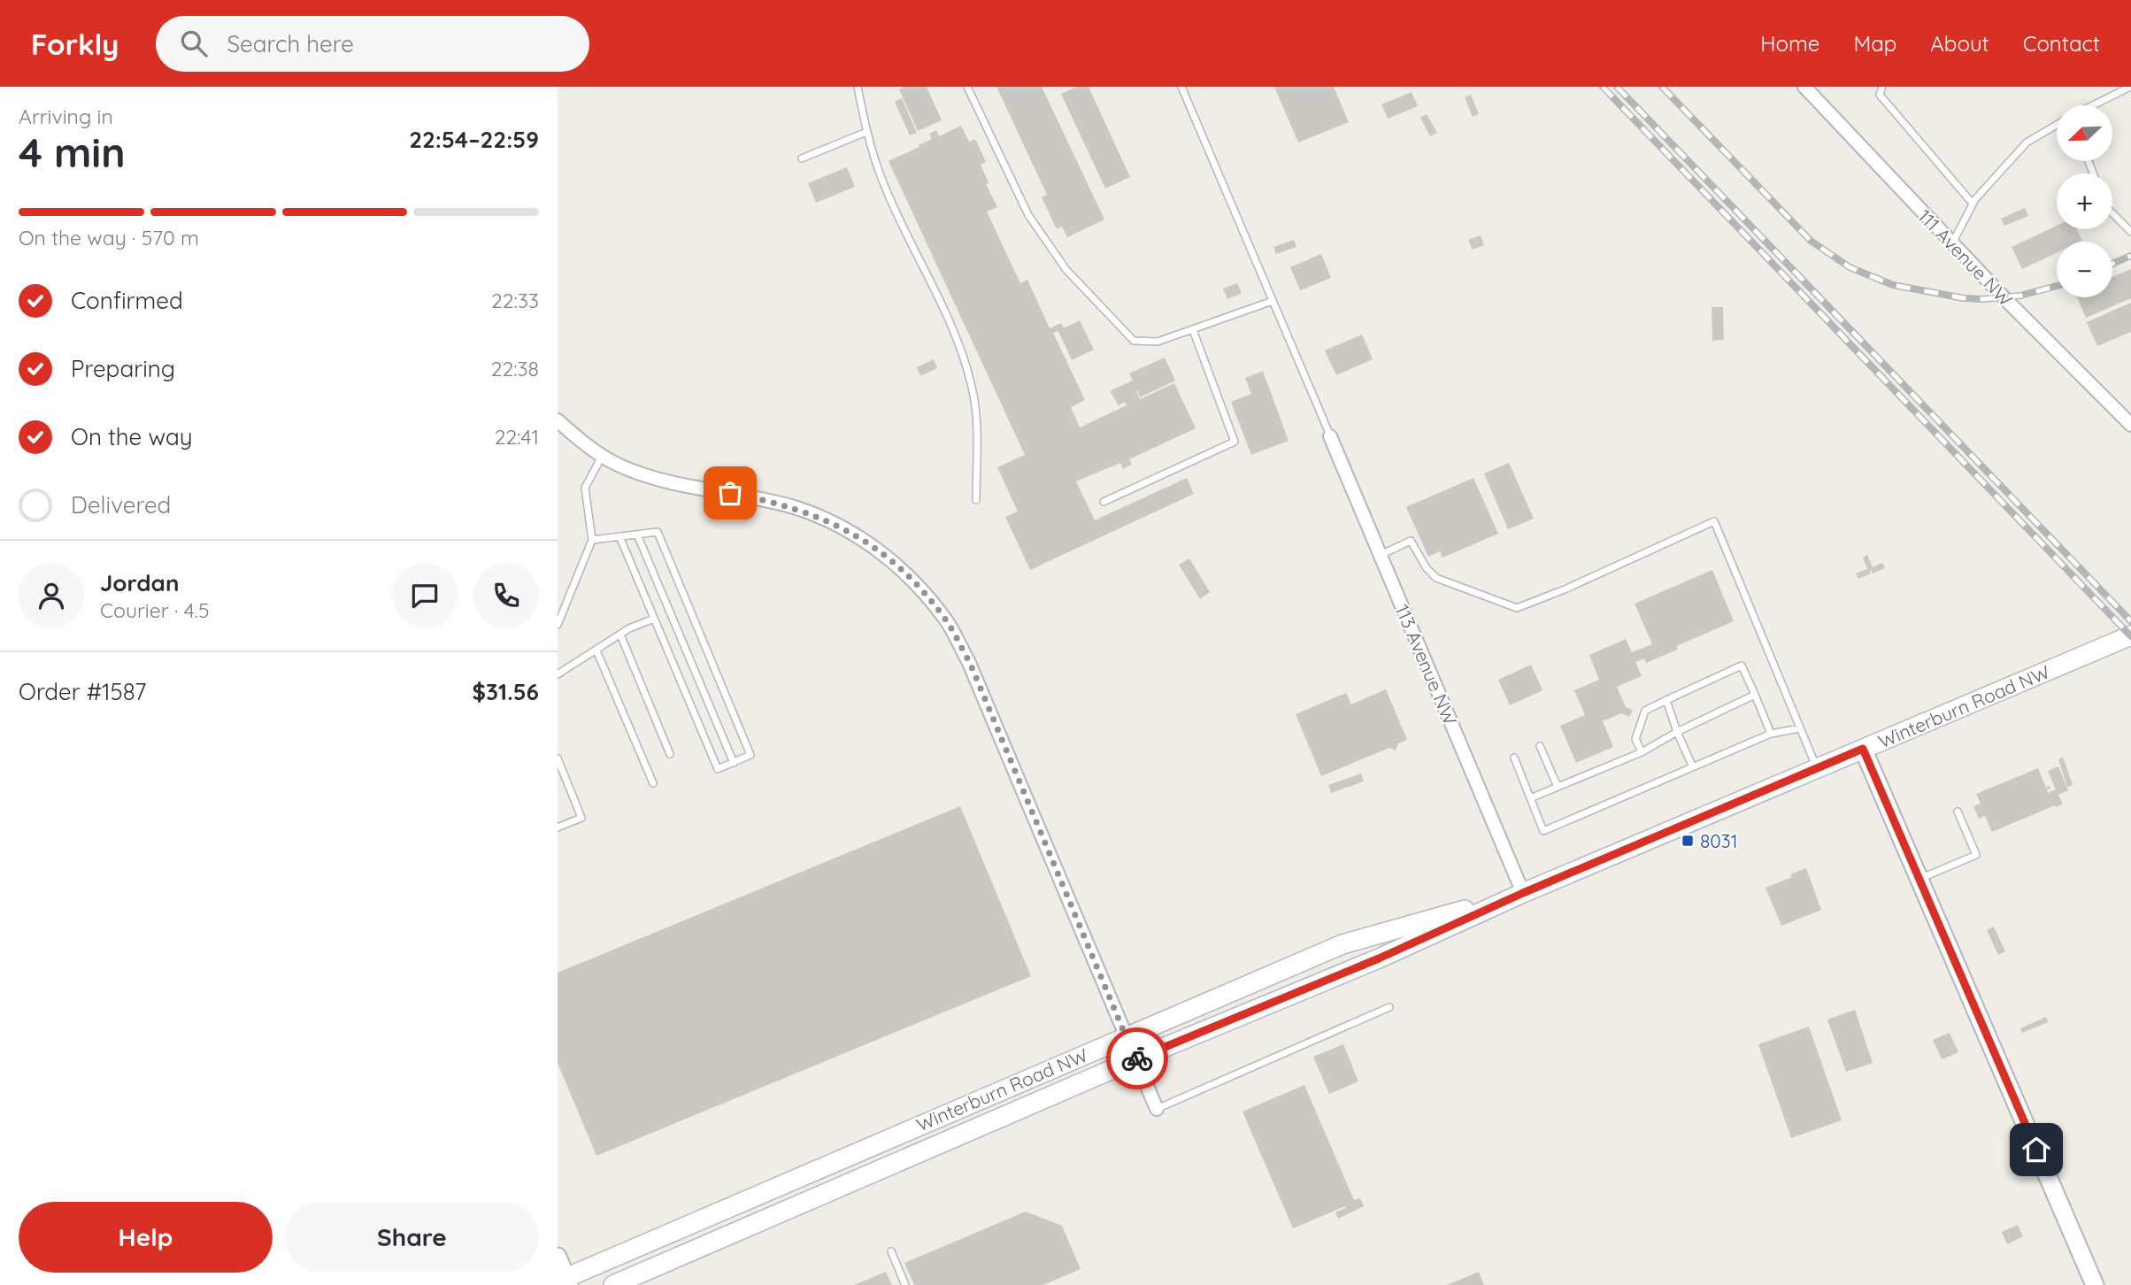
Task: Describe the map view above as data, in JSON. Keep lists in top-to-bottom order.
{
  "streets": {
    "main road": ["Winterburn Road NW"],
    "street": ["111 Avenue NW", "113 Avenue NW"]
  },
  "crossings": [
    ["113 Avenue NW", "Winterburn Road NW"]
  ],
  "places": {
    "transit": ["8031"]
  },
  "north": "bottom left",
  "page": {
    "header": "Forkly",
    "search": "Search here",
    "nav": [
      "Home",
      "Map",
      "About",
      "Contact"
    ],
    "heading": ["4 min", "Arriving in", "22:54–22:59"],
    "panel": [
      "Jordan",
      "Courier · 4.5",
      "Order #1587",
      "$31.56"
    ],
    "map_buttons": ["+", "−"],
    "bar": "On the way · 570 m",
    "list": [
      ["Confirmed", "22:33"],
      ["Preparing", "22:38"],
      ["On the way", "22:41"],
      "Delivered"
    ],
    "buttons": ["Help", "Share"]
  }
}
